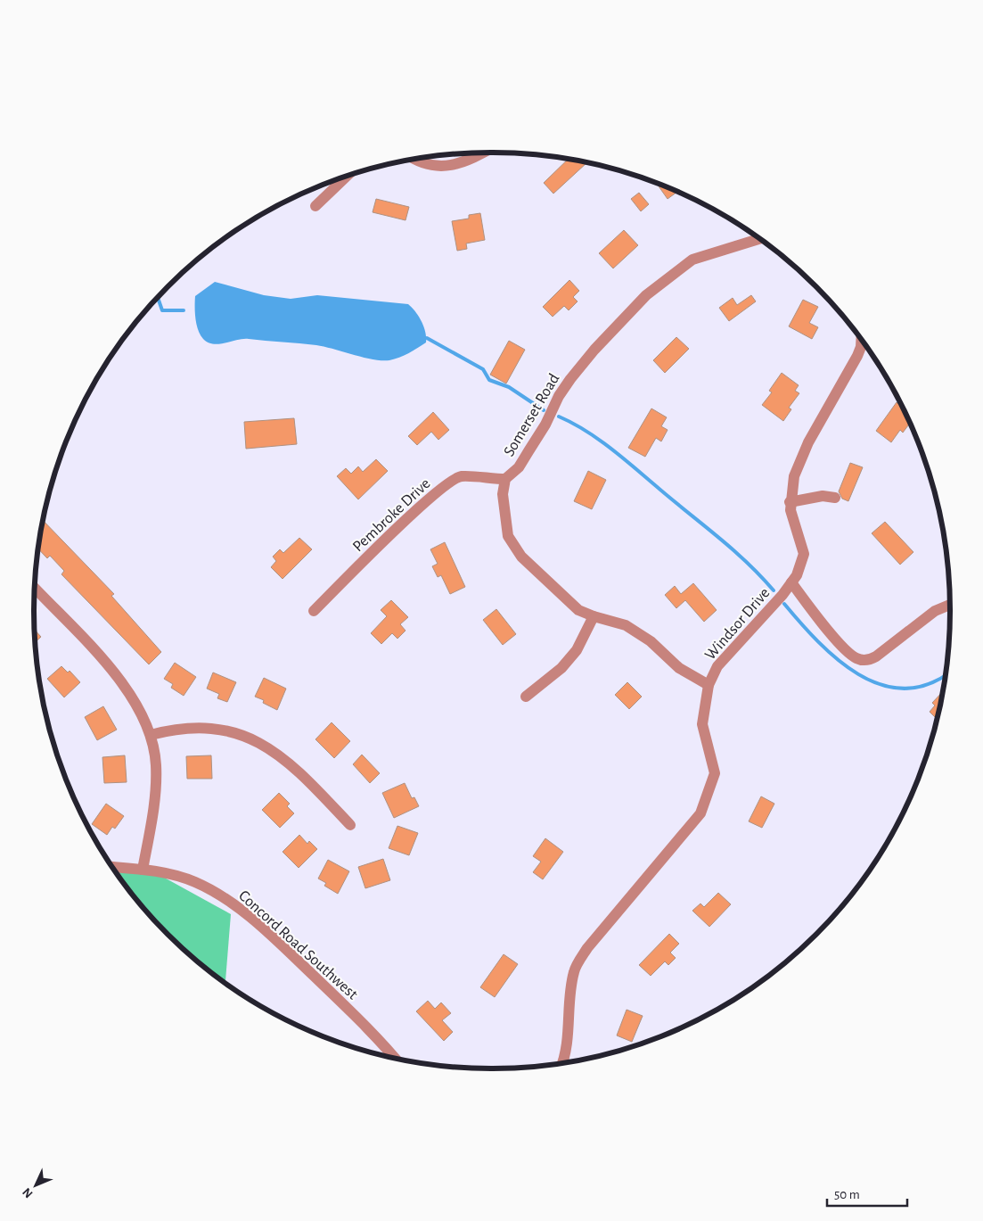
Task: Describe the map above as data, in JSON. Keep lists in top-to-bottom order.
{
  "streets": {
    "street": [
      "Somerset Road",
      "Pembroke Drive",
      "Windsor Drive",
      "Concord Road Southwest"
    ]
  },
  "crossings": [
    ["Somerset Road", "Pembroke Drive"],
    ["Somerset Road", "Windsor Drive"]
  ],
  "scale_bar": "50 m",
  "north": "bottom left"
}
